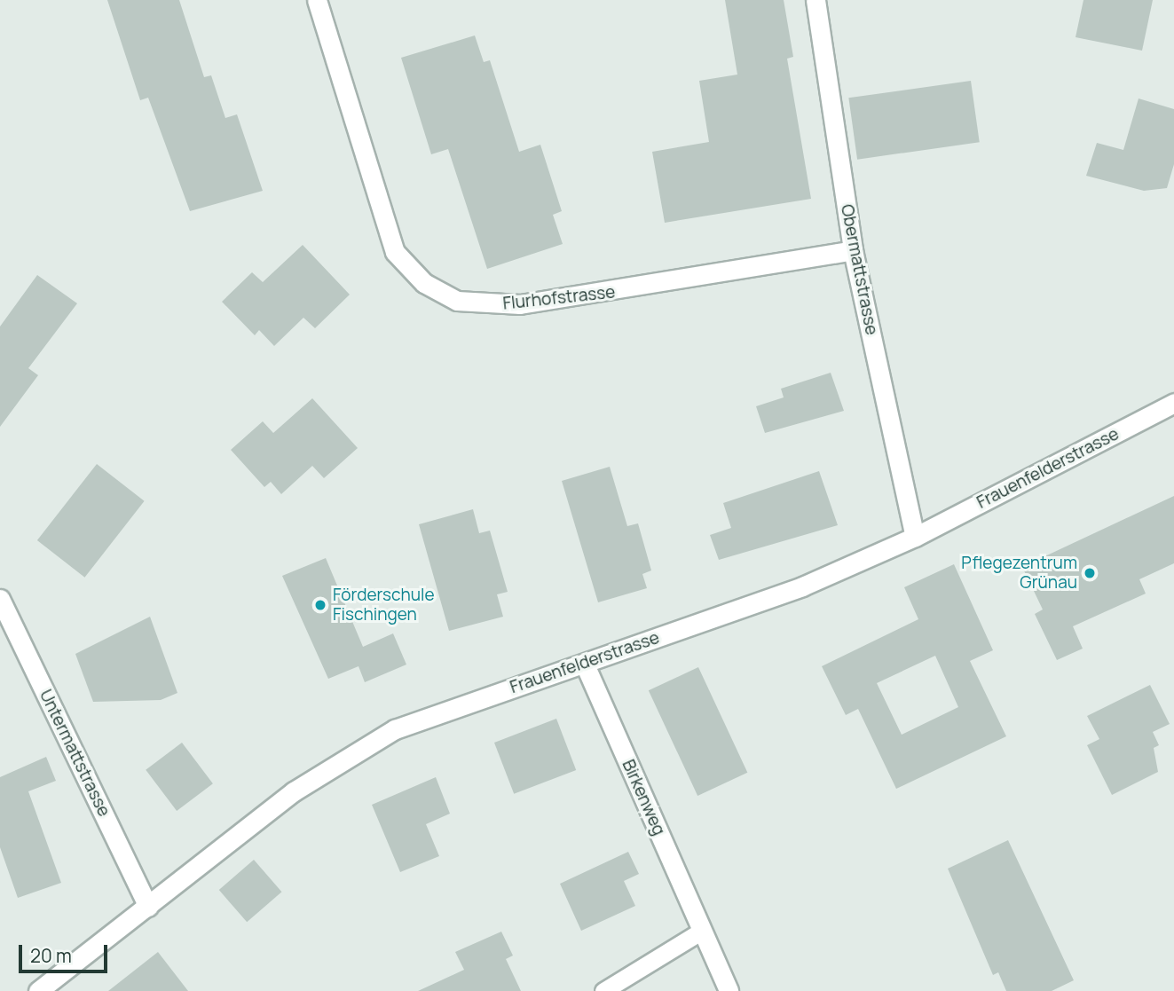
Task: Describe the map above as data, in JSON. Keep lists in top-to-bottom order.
{
  "streets": {
    "street": [
      "Obermattstrasse",
      "Flurhofstrasse",
      "Frauenfelderstrasse",
      "Untermattstrasse",
      "Birkenweg"
    ]
  },
  "crossings": [
    ["Obermattstrasse", "Flurhofstrasse"],
    ["Obermattstrasse", "Frauenfelderstrasse"],
    ["Frauenfelderstrasse", "Untermattstrasse"],
    ["Frauenfelderstrasse", "Birkenweg"]
  ],
  "places": ["Pflegezentrum Grünau", "Förderschule Fischingen"],
  "scale_bar": "20 m"
}
